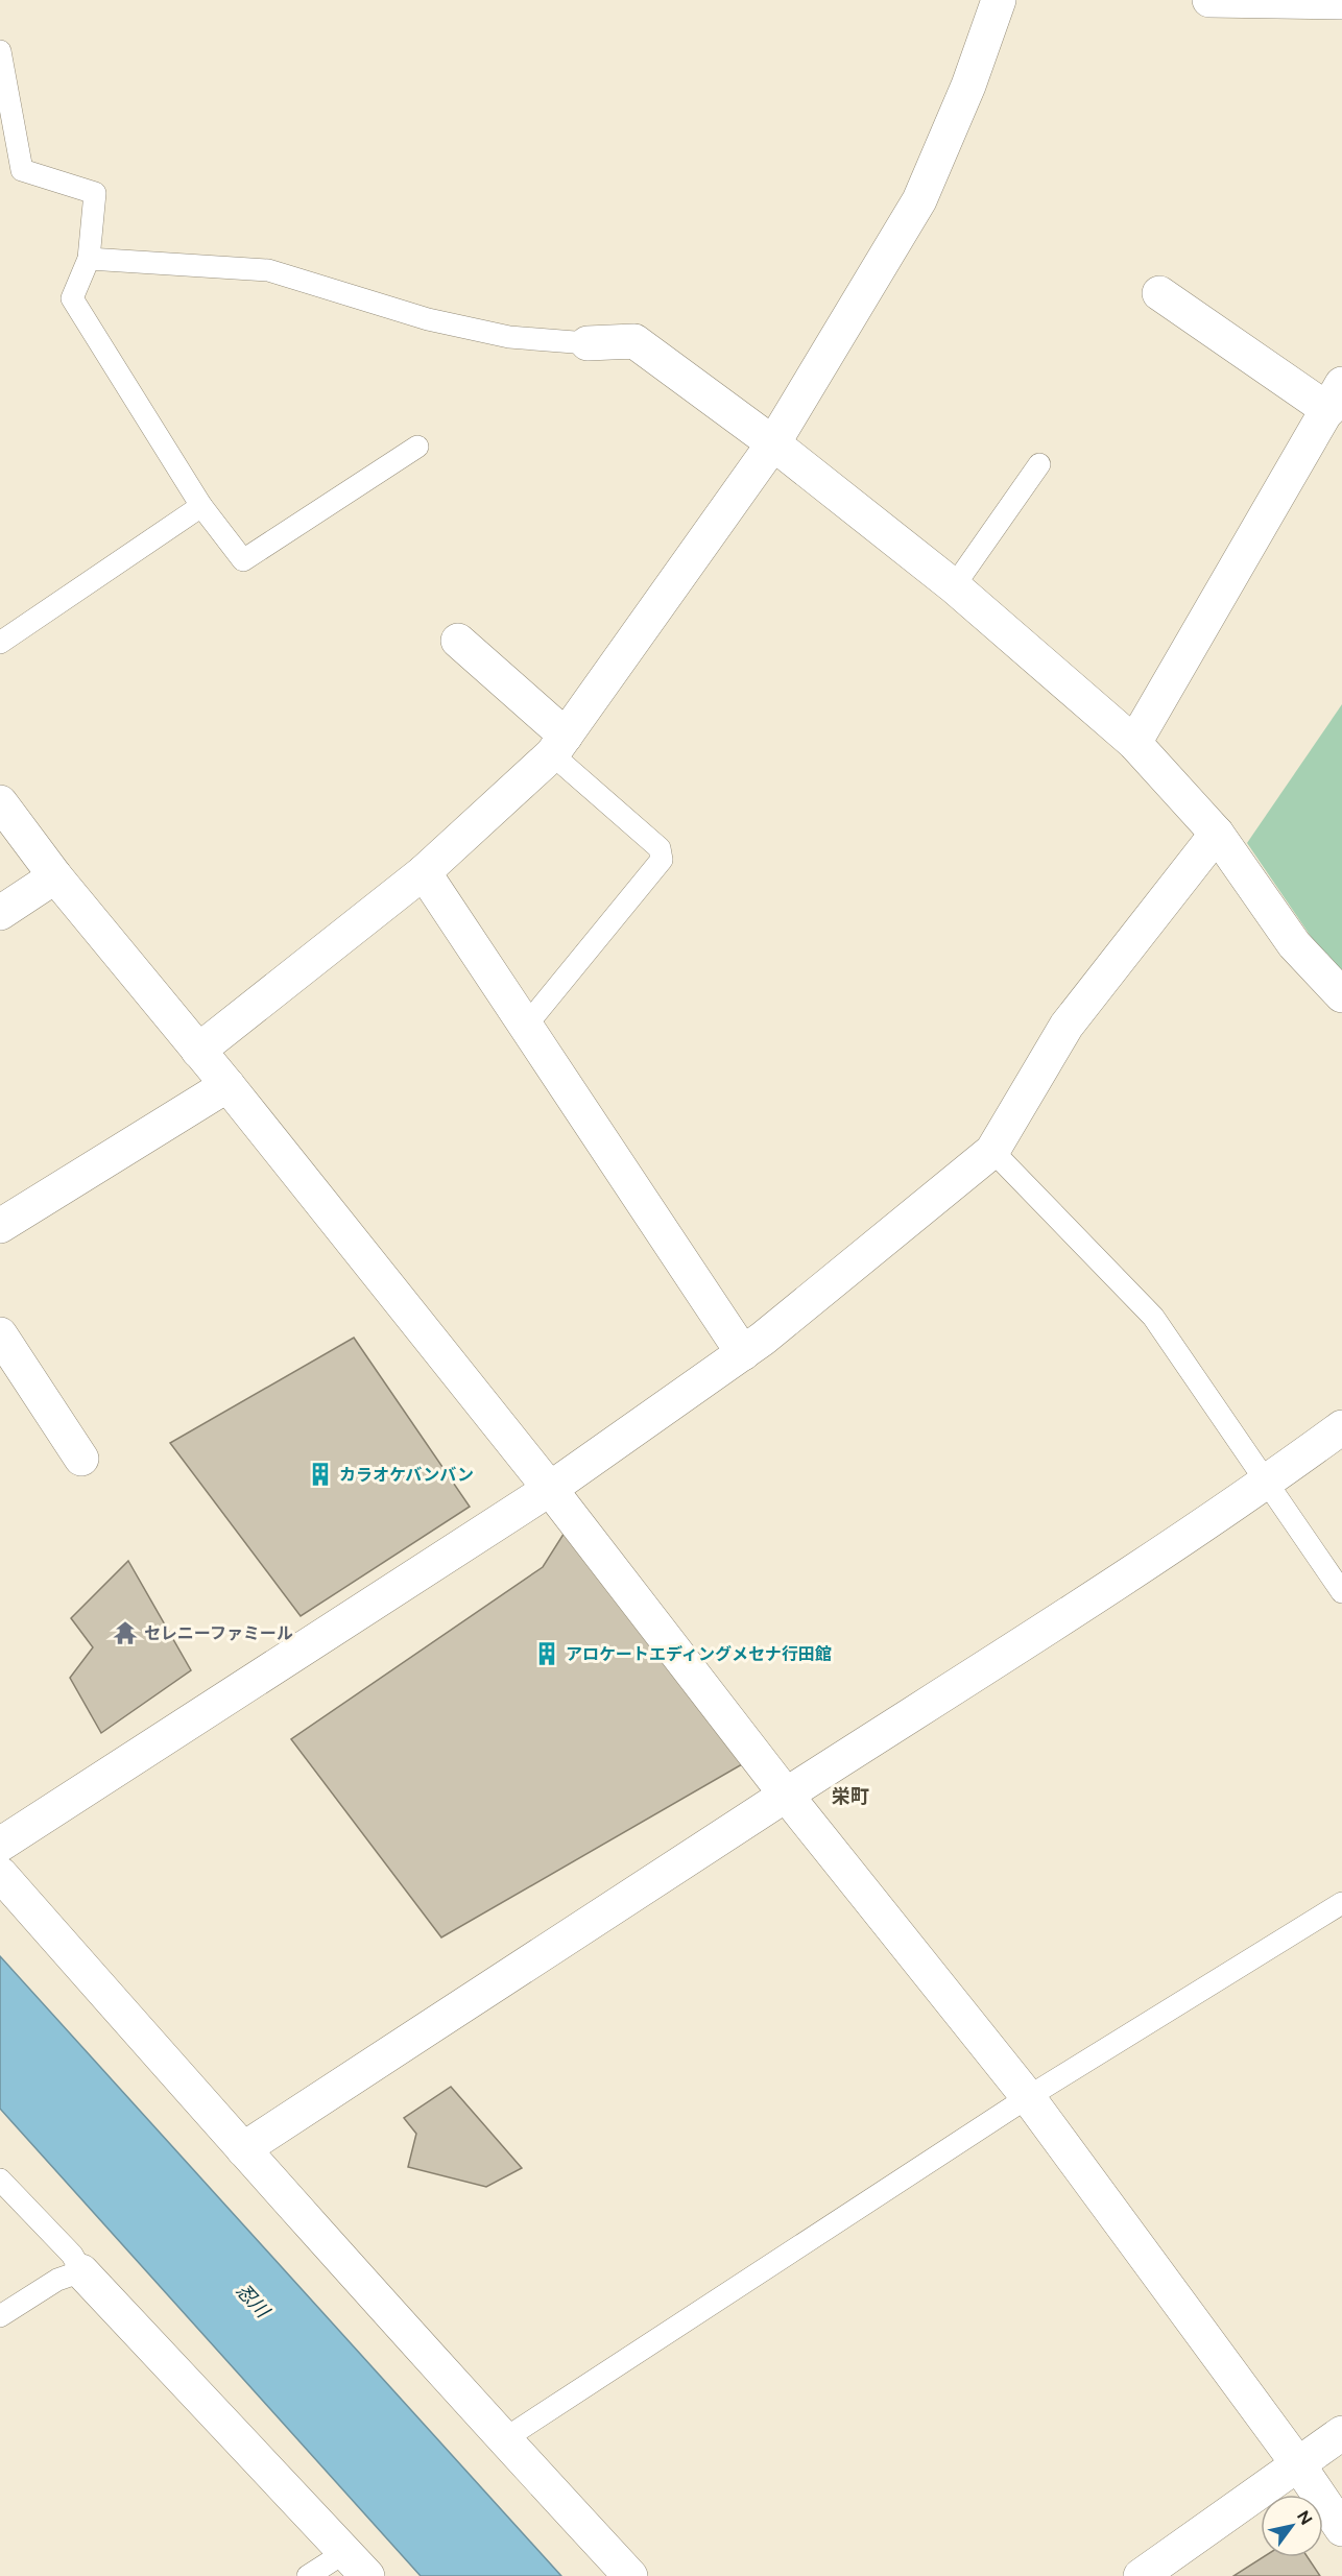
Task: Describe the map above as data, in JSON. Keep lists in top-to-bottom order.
{
  "districts": ["栄町"],
  "water": ["忍川"],
  "places": {
    "building": ["カラオケバンバン", "アロケートエディングメセナ行田館"],
    "temple": ["セレニーファミール"]
  },
  "north": "top right"
}
